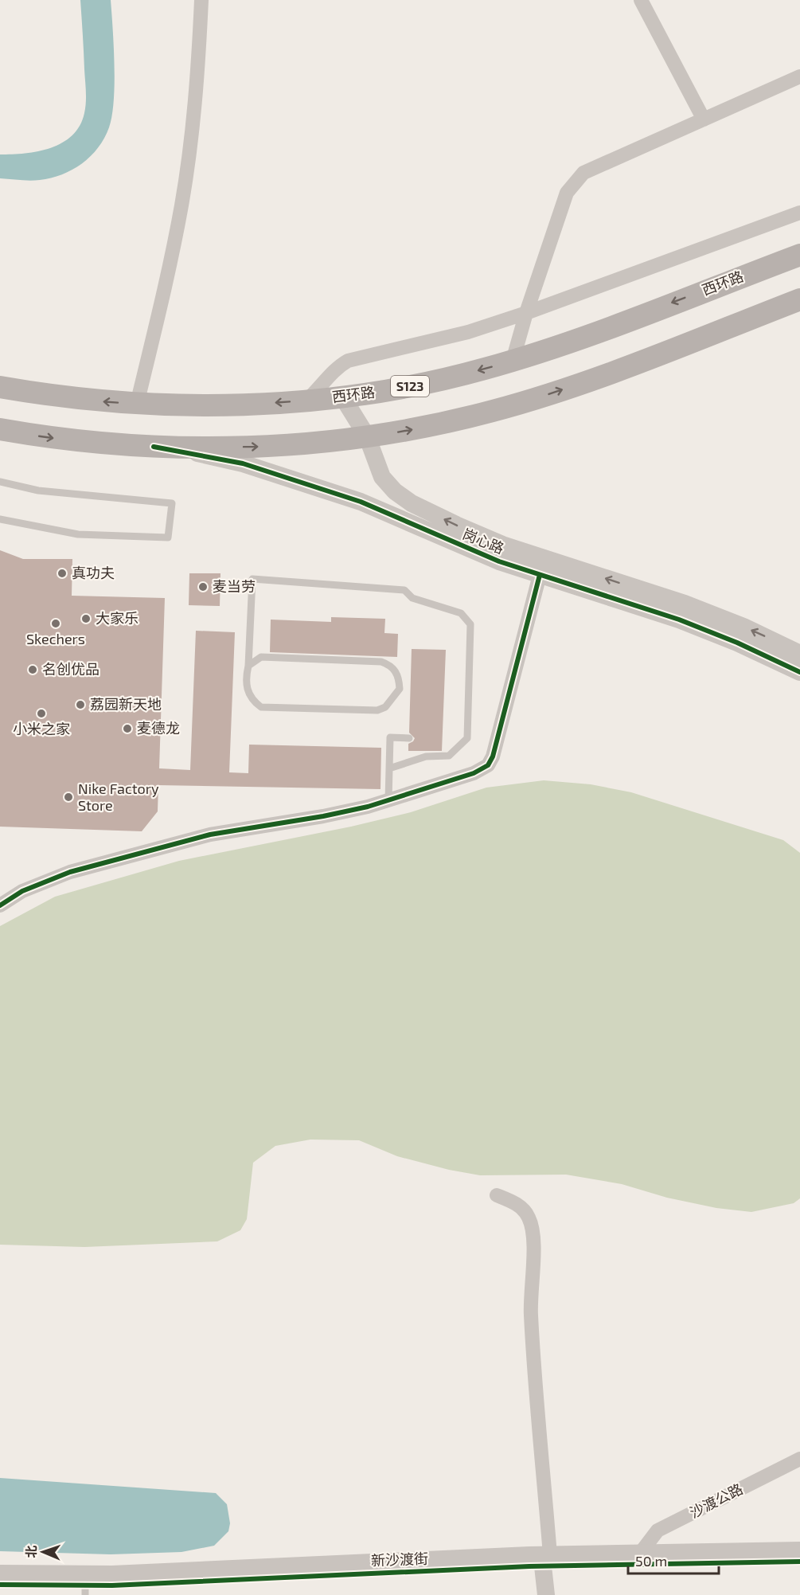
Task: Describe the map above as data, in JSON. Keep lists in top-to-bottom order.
{
  "streets": {
    "main road": ["西环路", "S123"],
    "street": ["岗心路", "沙渡公路", "新沙渡街"]
  },
  "crossings": [
    ["西环路", "岗心路"],
    ["沙渡公路", "新沙渡街"]
  ],
  "places": [
    "真功夫",
    "麦当劳",
    "大家乐",
    "Skechers",
    "名创优品",
    "荔园新天地",
    "小米之家",
    "麦德龙",
    "Nike Factory Store"
  ],
  "scale_bar": "50 m",
  "north": "left"
}
